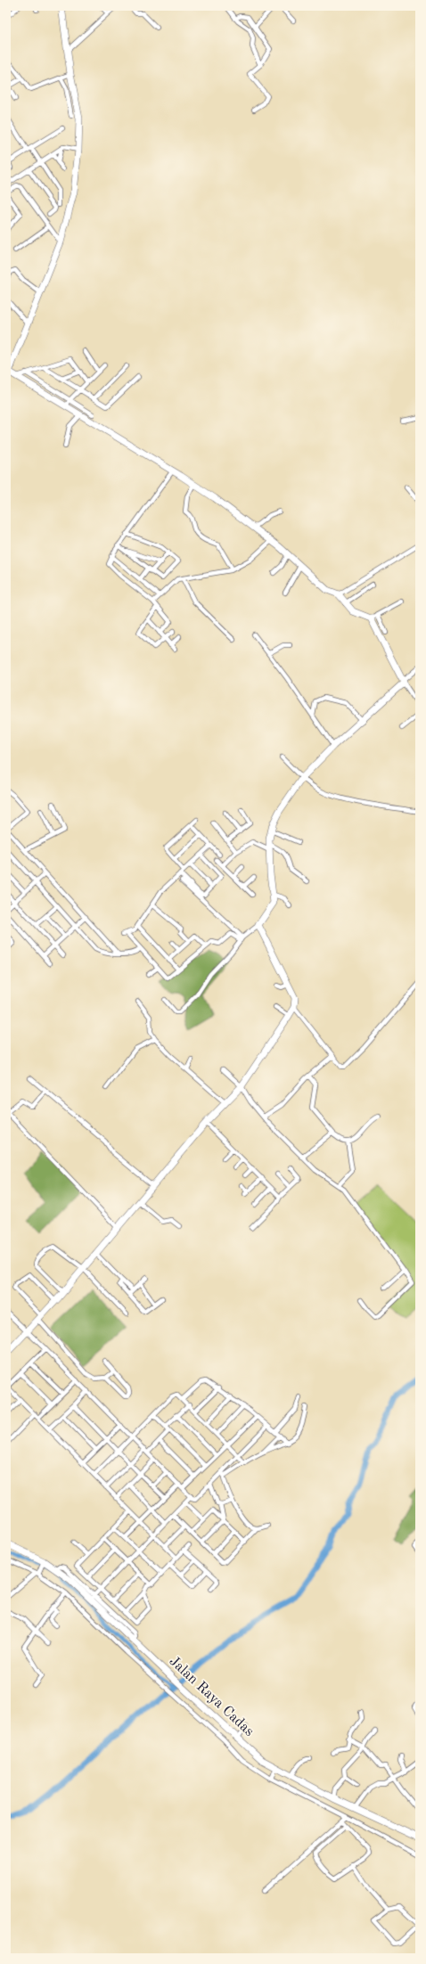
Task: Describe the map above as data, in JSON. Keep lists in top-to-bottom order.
{
  "streets": {
    "street": ["Jalan Raya Cadas"]
  }
}
